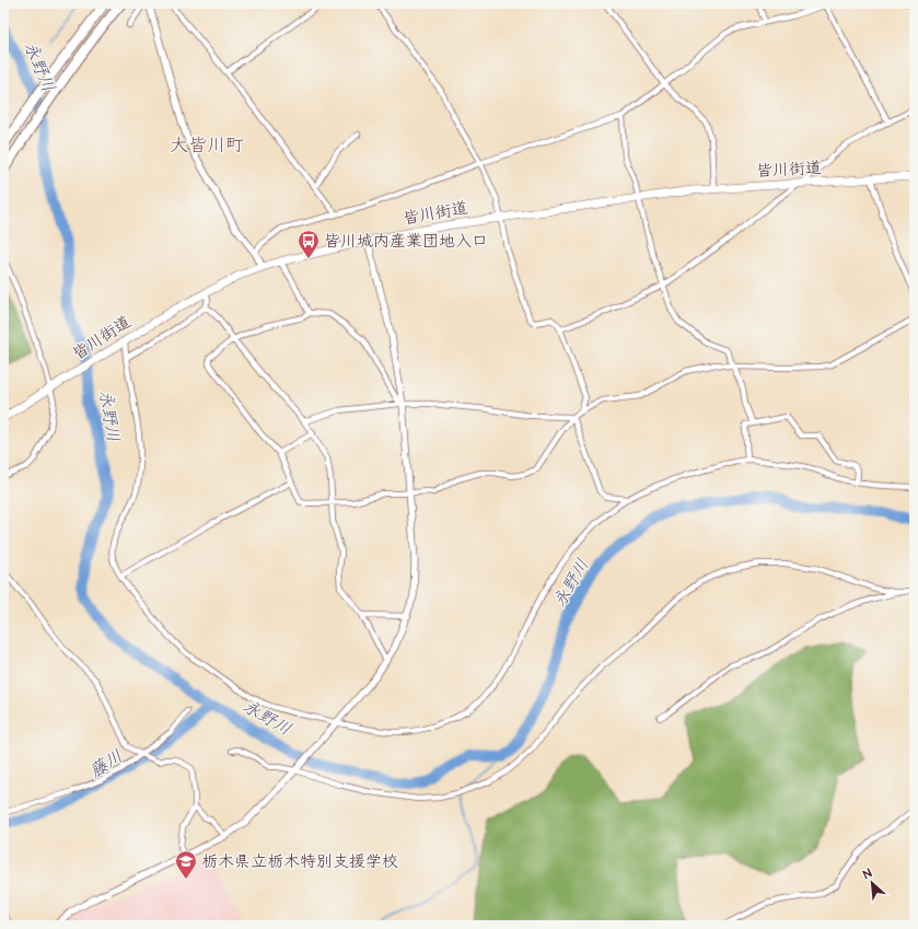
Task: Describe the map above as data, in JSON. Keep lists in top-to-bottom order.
{
  "streets": {
    "main road": ["皆川街道"]
  },
  "districts": ["大皆川町"],
  "water": ["永野川", "藤川"],
  "places": {
    "bus stop": ["皆川城内産業団地入口"],
    "school or university": ["栃木県立栃木特別支援学校"]
  },
  "north": "top left"
}
